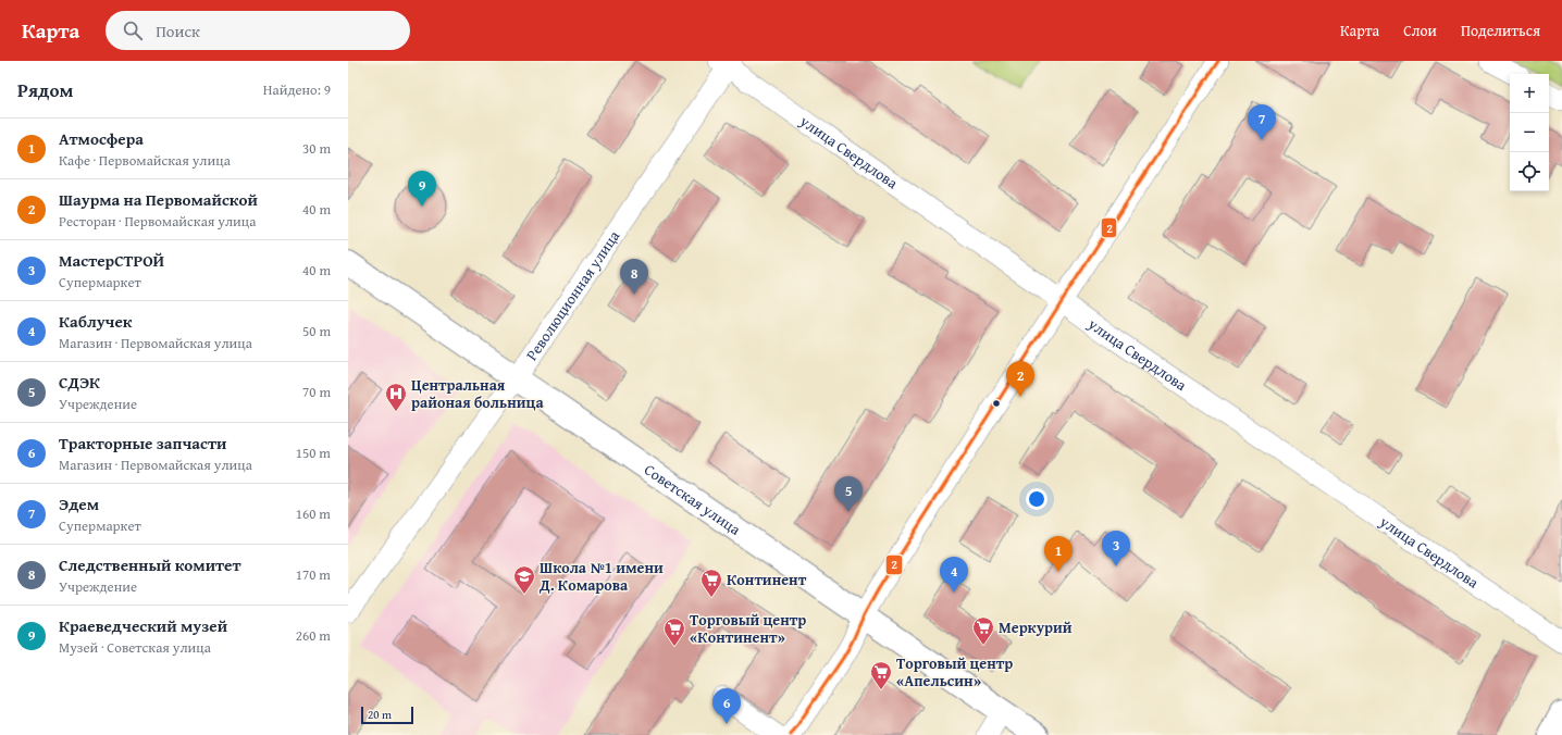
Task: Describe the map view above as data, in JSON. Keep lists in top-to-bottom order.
{
  "streets": {
    "street": ["улица Свердлова", "Революционная улица", "Советская улица"]
  },
  "crossings": [
    ["улица Свердлова", "Революционная улица"],
    ["Революционная улица", "Советская улица"]
  ],
  "places": {
    "hospital": ["Центральная районая больница"],
    "school or university": ["Школа №1 имени Д. Комарова"],
    "supermarket": [
      "Континент",
      "Меркурий",
      "Торговый центр «Континент»",
      "Торговый центр «Апельсин»"
    ]
  },
  "lines": ["transit line 2"],
  "scale_bar": "20 m",
  "page": {
    "header": "Карта",
    "search": "Поиск",
    "nav": ["Карта", "Слои", "Поделиться"],
    "heading": ["Рядом", "Найдено: 9"],
    "map_buttons": ["+", "−"],
    "pins": [
      "7",
      "9",
      "8",
      "2",
      "5",
      "3",
      "1",
      "4",
      "6"
    ],
    "list": [
      {
        "mark": "1",
        "name": "Атмосфера",
        "note": "Кафе · Первомайская улица",
        "value": "30 m"
      },
      {
        "mark": "2",
        "name": "Шаурма на Первомайской",
        "note": "Ресторан · Первомайская улица",
        "value": "40 m"
      },
      {
        "mark": "3",
        "name": "МастерСТРОЙ",
        "note": "Супермаркет",
        "value": "40 m"
      },
      {
        "mark": "4",
        "name": "Каблучек",
        "note": "Магазин · Первомайская улица",
        "value": "50 m"
      },
      {
        "mark": "5",
        "name": "СДЭК",
        "note": "Учреждение",
        "value": "70 m"
      },
      {
        "mark": "6",
        "name": "Тракторные запчасти",
        "note": "Магазин · Первомайская улица",
        "value": "150 m"
      },
      {
        "mark": "7",
        "name": "Эдем",
        "note": "Супермаркет",
        "value": "160 m"
      },
      {
        "mark": "8",
        "name": "Следственный комитет",
        "note": "Учреждение",
        "value": "170 m"
      },
      {
        "mark": "9",
        "name": "Краеведческий музей",
        "note": "Музей · Советская улица",
        "value": "260 m"
      }
    ],
    "scale": "20 m"
  }
}
